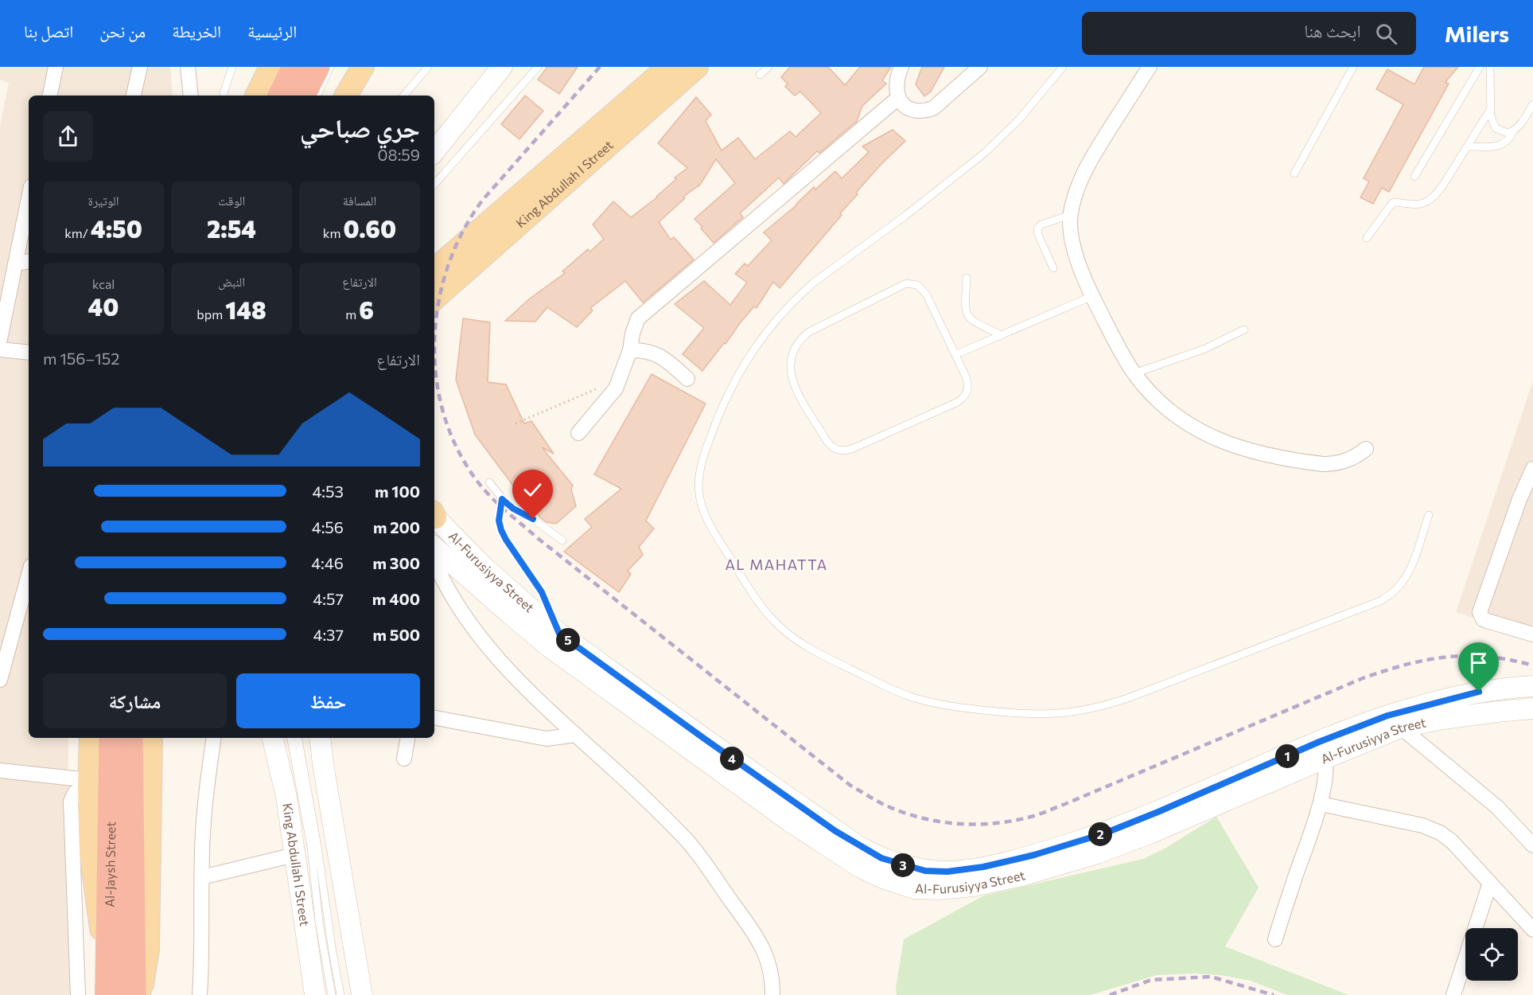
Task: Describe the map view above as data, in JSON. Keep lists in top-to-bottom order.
{
  "streets": {
    "highway": ["Al-Jaysh Street"],
    "main road": ["King Abdullah I Street", "Al-Furusiyya Street"]
  },
  "districts": ["AL MAHATTA"],
  "page": {
    "header": "Milers",
    "search": "ابحث هنا",
    "nav": [
      "الرئيسية",
      "الخريطة",
      "من نحن",
      "اتصل بنا"
    ],
    "heading": ["جري صباحي", "08:59"],
    "stats": [
      ["المسافة", "0.60 km"],
      ["الوقت", "2:54"],
      ["الوتيرة", "4:50 /km"],
      ["الارتفاع", "6 m"],
      ["النبض", "148 bpm"],
      ["kcal", "40"]
    ],
    "chart": ["الارتفاع", "152–156 m"],
    "list": [
      {
        "name": "100 m",
        "note": "4:53"
      },
      {
        "name": "200 m",
        "note": "4:56"
      },
      {
        "name": "300 m",
        "note": "4:46"
      },
      {
        "name": "400 m",
        "note": "4:57"
      },
      {
        "name": "500 m",
        "note": "4:37"
      }
    ],
    "pins": [
      "5",
      "1",
      "4",
      "2",
      "3"
    ],
    "buttons": ["حفظ", "مشاركة"]
  }
}
